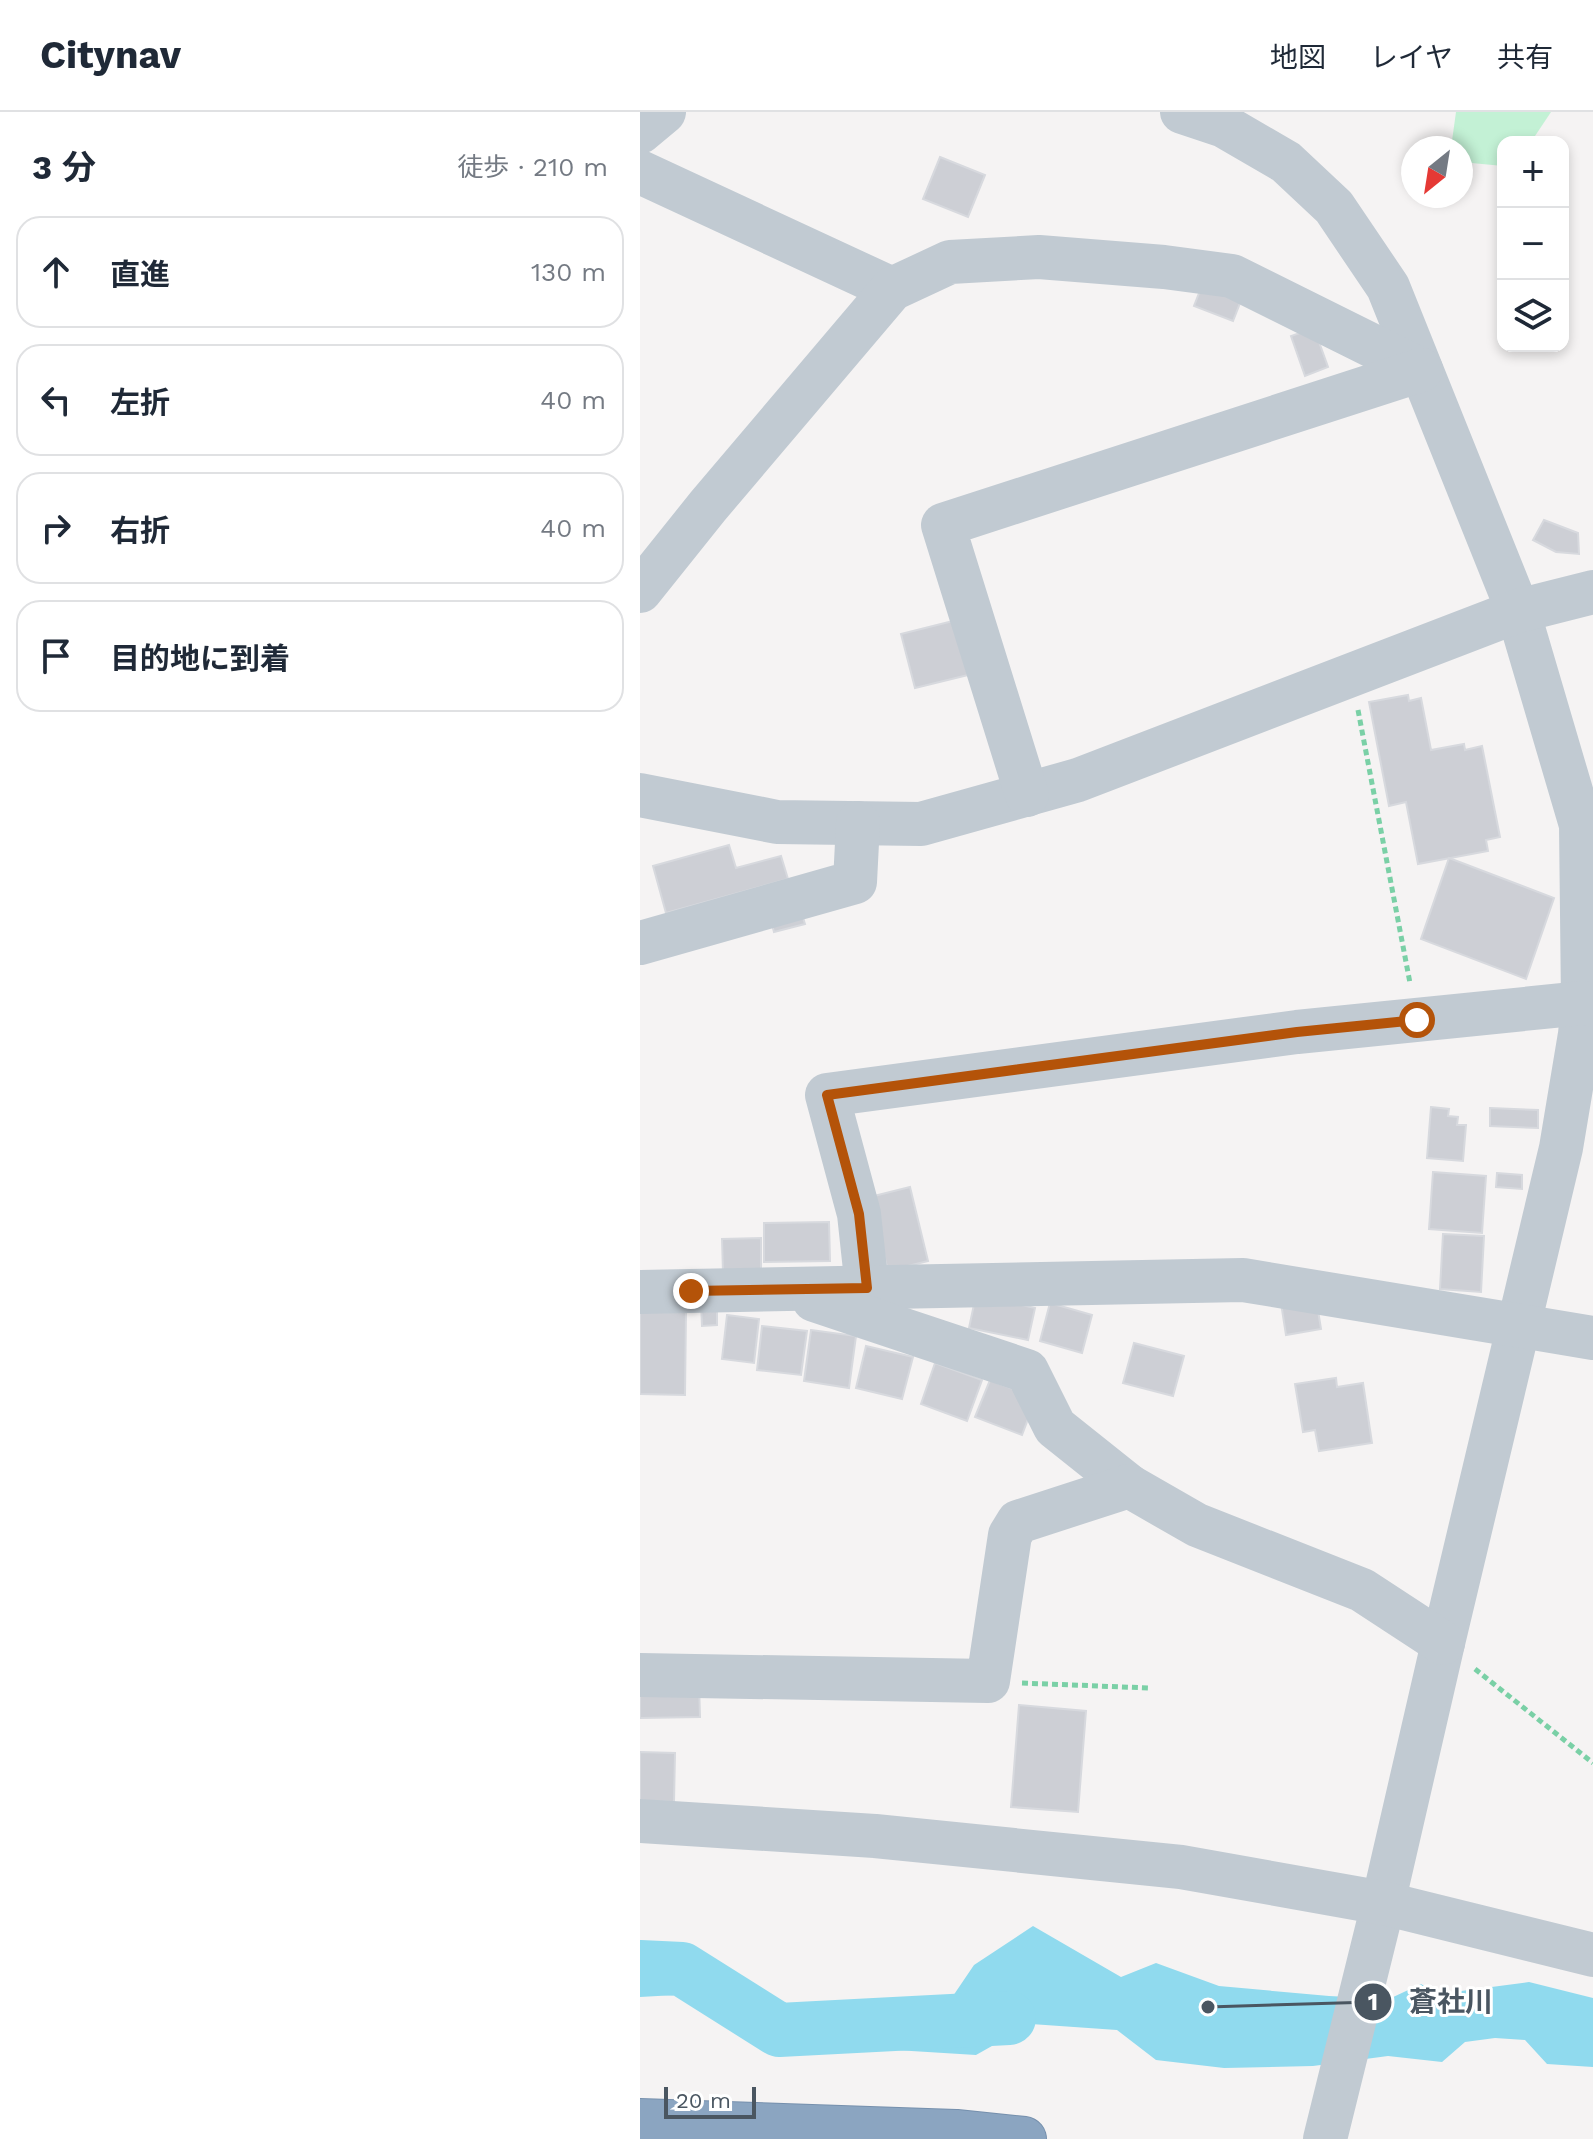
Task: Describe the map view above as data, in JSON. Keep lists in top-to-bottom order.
{
  "places": ["蒼社川"],
  "scale_bar": "20 m",
  "north": "bottom left",
  "page": {
    "header": "Citynav",
    "nav": ["地図", "レイヤ", "共有"],
    "heading": ["3 分", "徒歩 · 210 m"],
    "map_buttons": ["+", "−"],
    "list": [
      ["直進", "130 m"],
      ["左折", "40 m"],
      ["右折", "40 m"],
      "目的地に到着"
    ],
    "scale": "20 m"
  }
}
